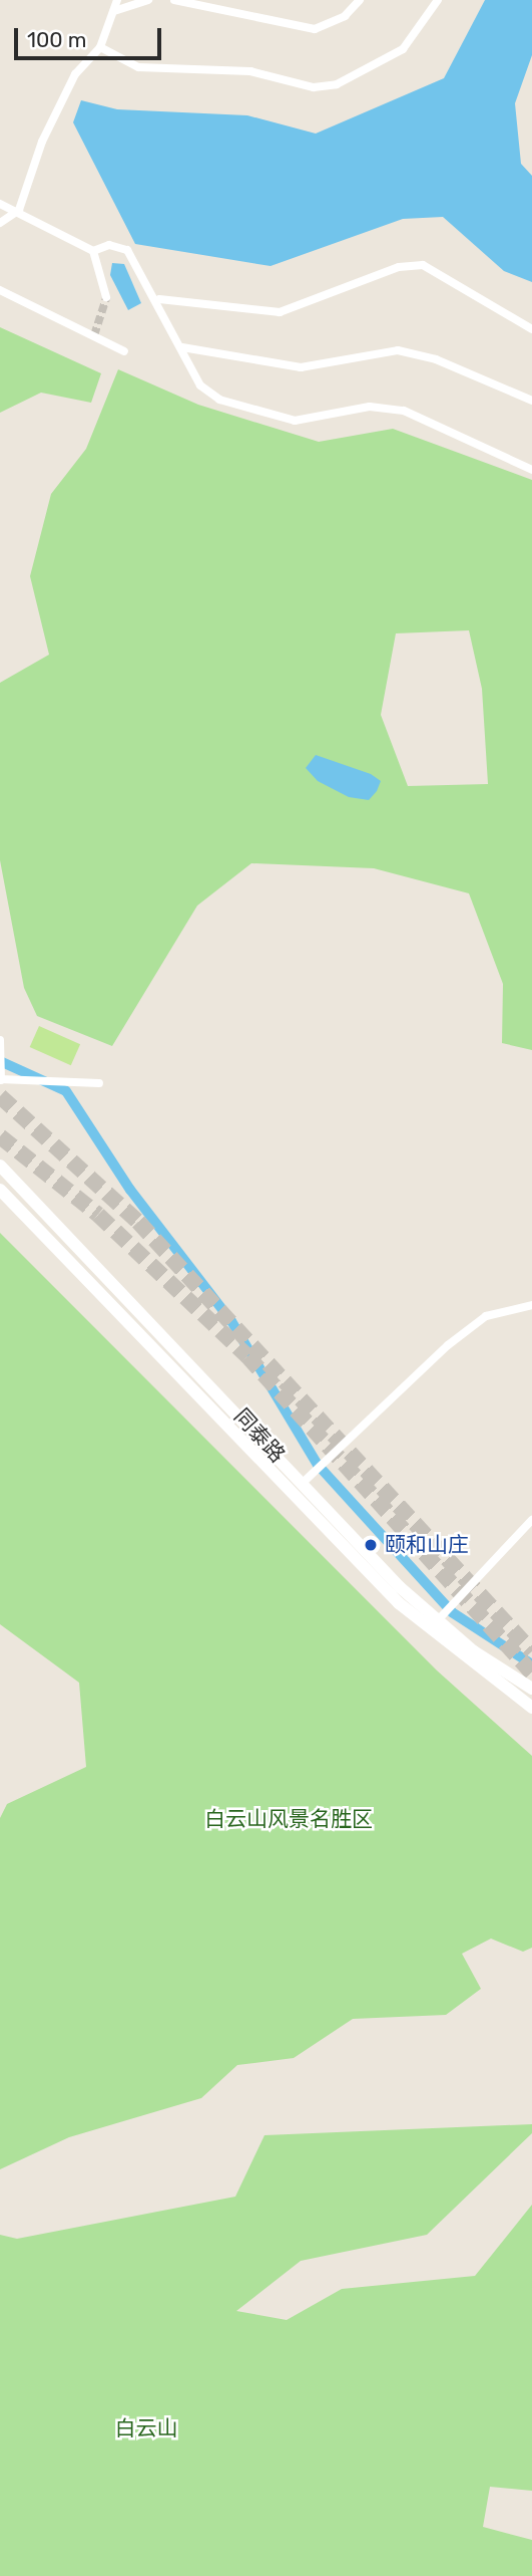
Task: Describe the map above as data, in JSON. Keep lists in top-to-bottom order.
{
  "streets": {
    "main road": ["同泰路"]
  },
  "parks": ["白云山风景名胜区", "白云山"],
  "places": ["颐和山庄"],
  "scale_bar": "100 m"
}
